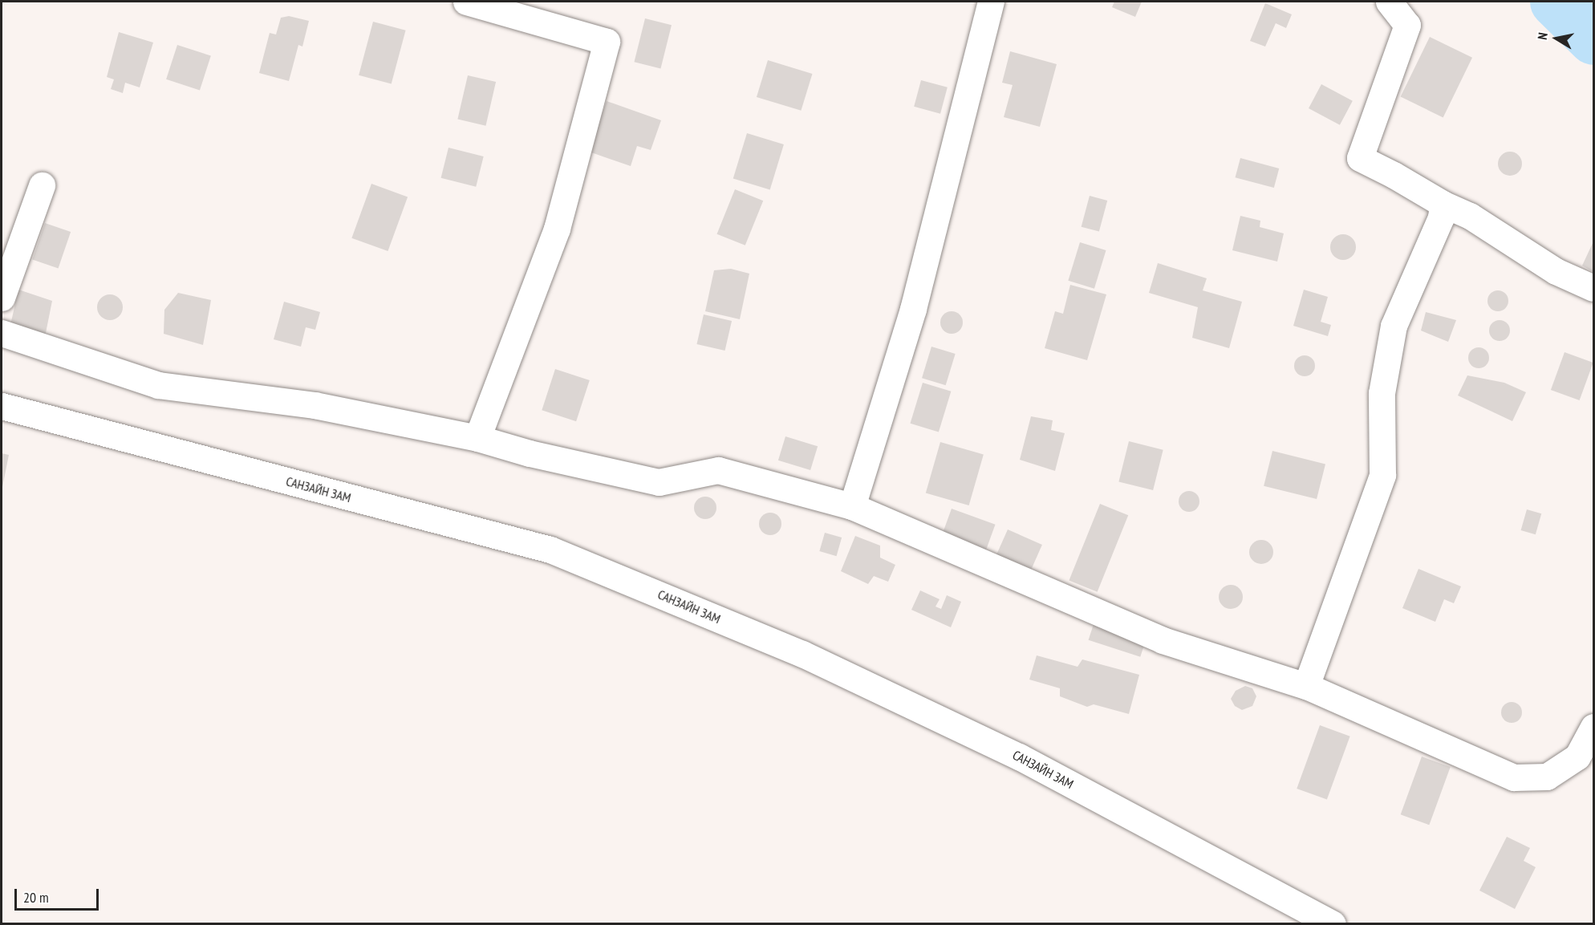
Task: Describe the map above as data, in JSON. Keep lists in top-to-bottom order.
{
  "streets": {
    "street": ["САНЗАЙН ЗАМ"]
  },
  "scale_bar": "20 m",
  "north": "left"
}
